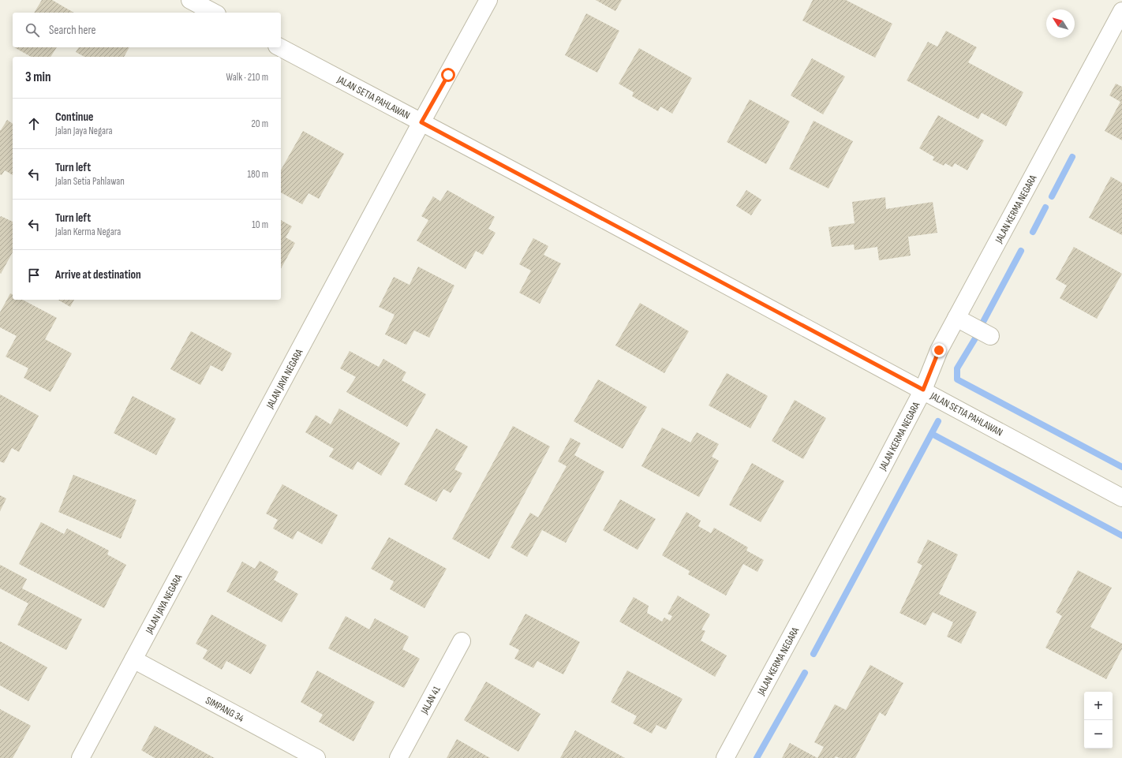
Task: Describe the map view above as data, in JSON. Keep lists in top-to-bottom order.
{
  "streets": {
    "street": [
      "JALAN SETIA PAHLAWAN",
      "JALAN KERMA NEGARA",
      "JALAN JAYA NEGARA",
      "JALAN 41",
      "SIMPANG 34"
    ]
  },
  "crossings": [
    ["JALAN SETIA PAHLAWAN", "JALAN KERMA NEGARA"],
    ["JALAN SETIA PAHLAWAN", "JALAN JAYA NEGARA"],
    ["JALAN JAYA NEGARA", "SIMPANG 34"]
  ],
  "north": "top left",
  "page": {
    "search": "Search here",
    "heading": ["3 min", "Walk · 210 m"],
    "list": [
      ["Continue", "Jalan Jaya Negara", "20 m"],
      ["Turn left", "Jalan Setia Pahlawan", "180 m"],
      ["Turn left", "Jalan Kerma Negara", "10 m"],
      "Arrive at destination"
    ],
    "map_buttons": ["+", "−"]
  }
}
